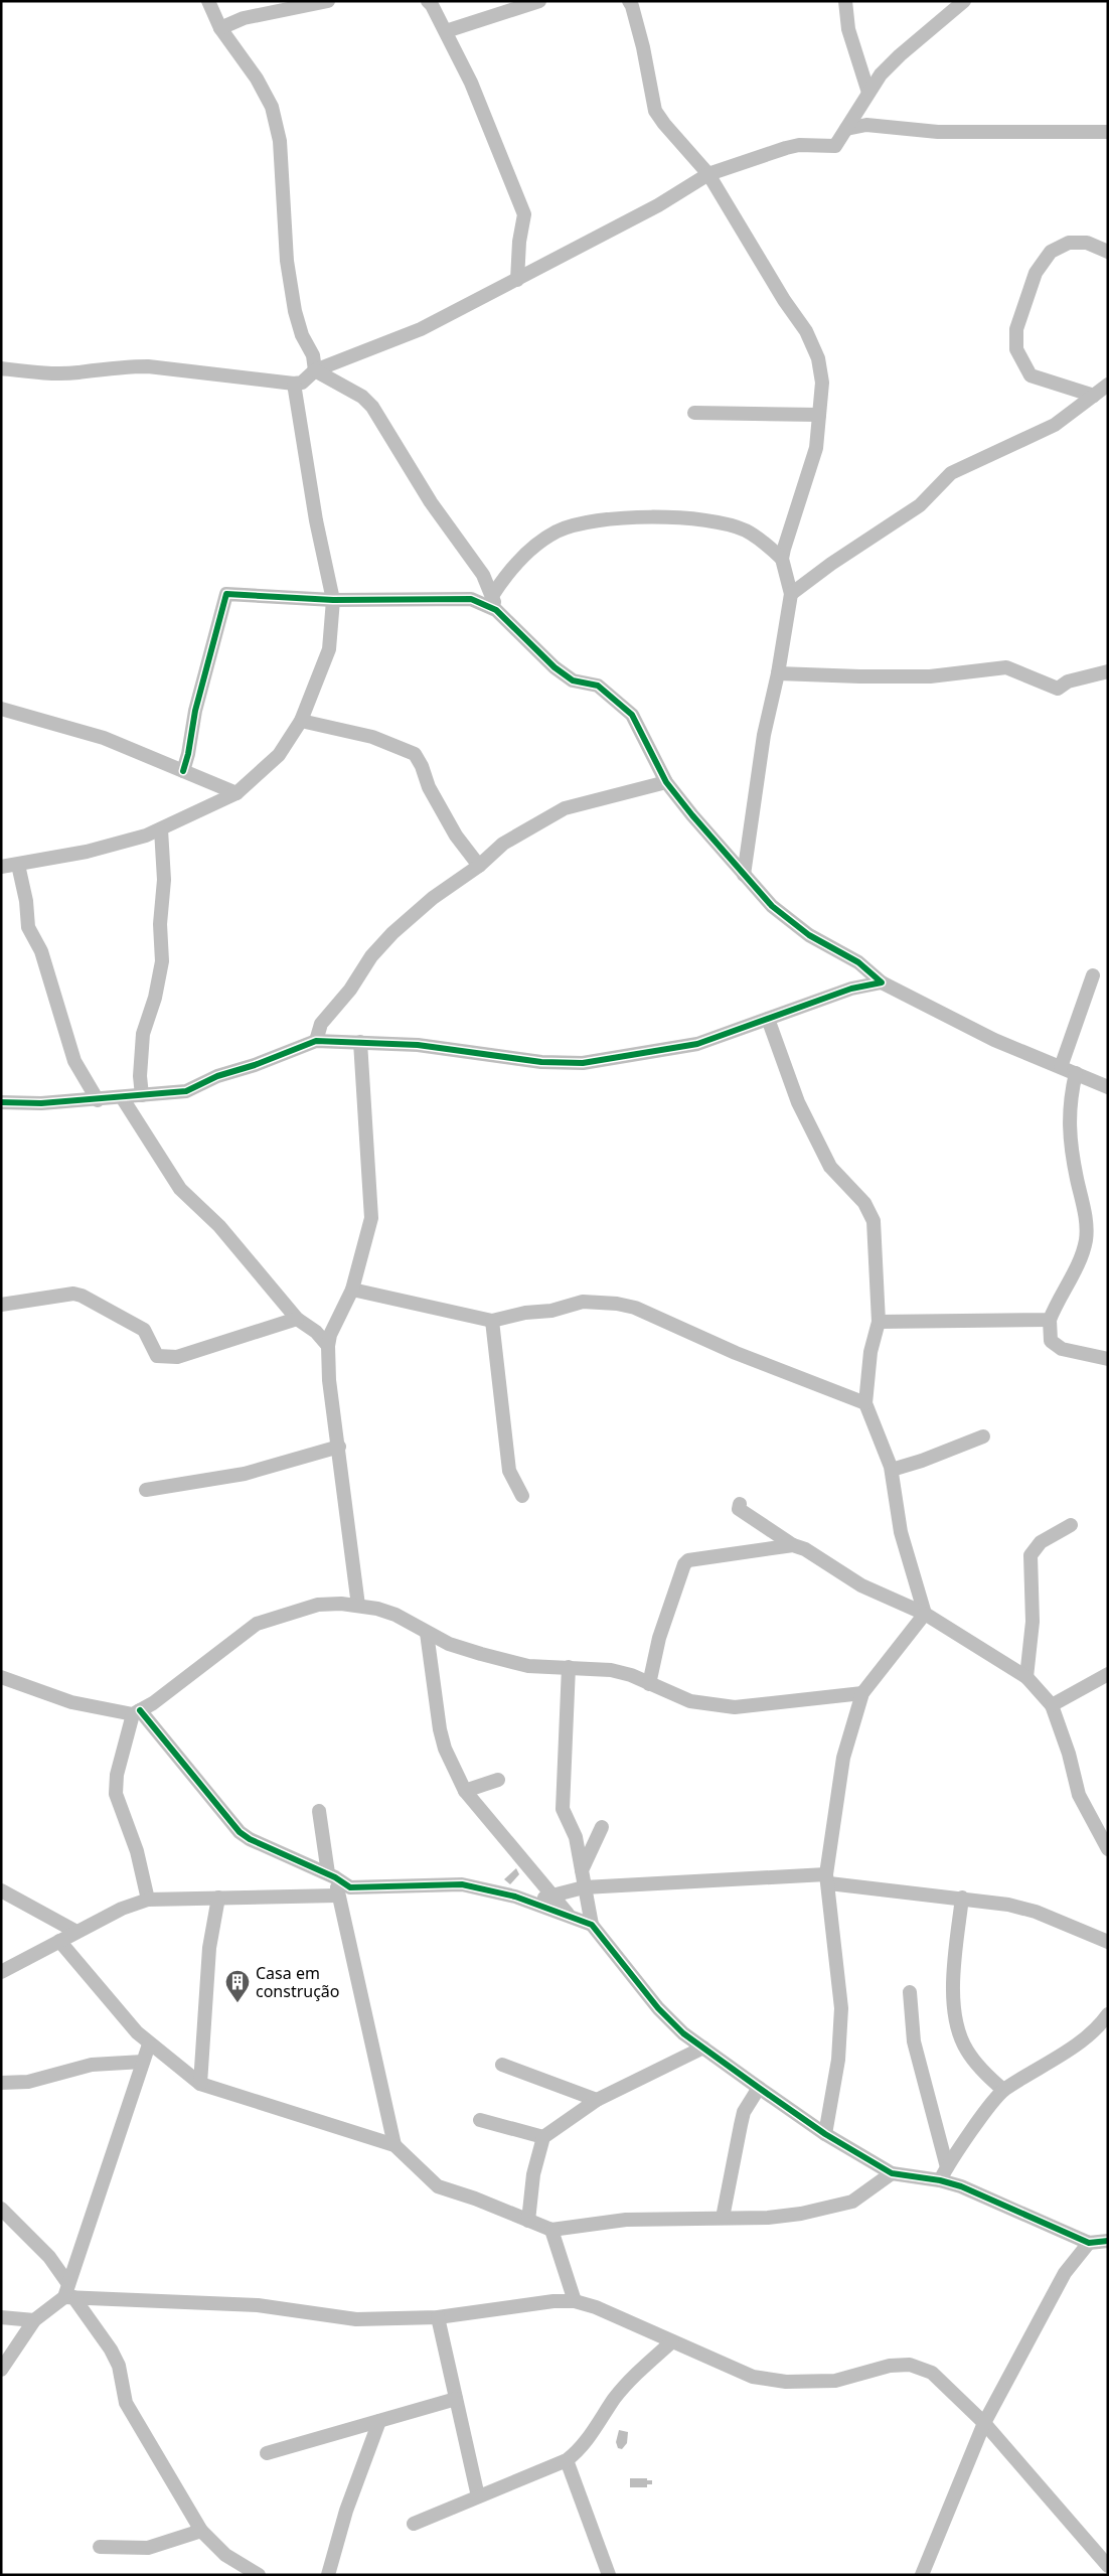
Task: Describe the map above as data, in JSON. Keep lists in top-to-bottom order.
{
  "places": {
    "building": ["Casa em construção"]
  }
}
